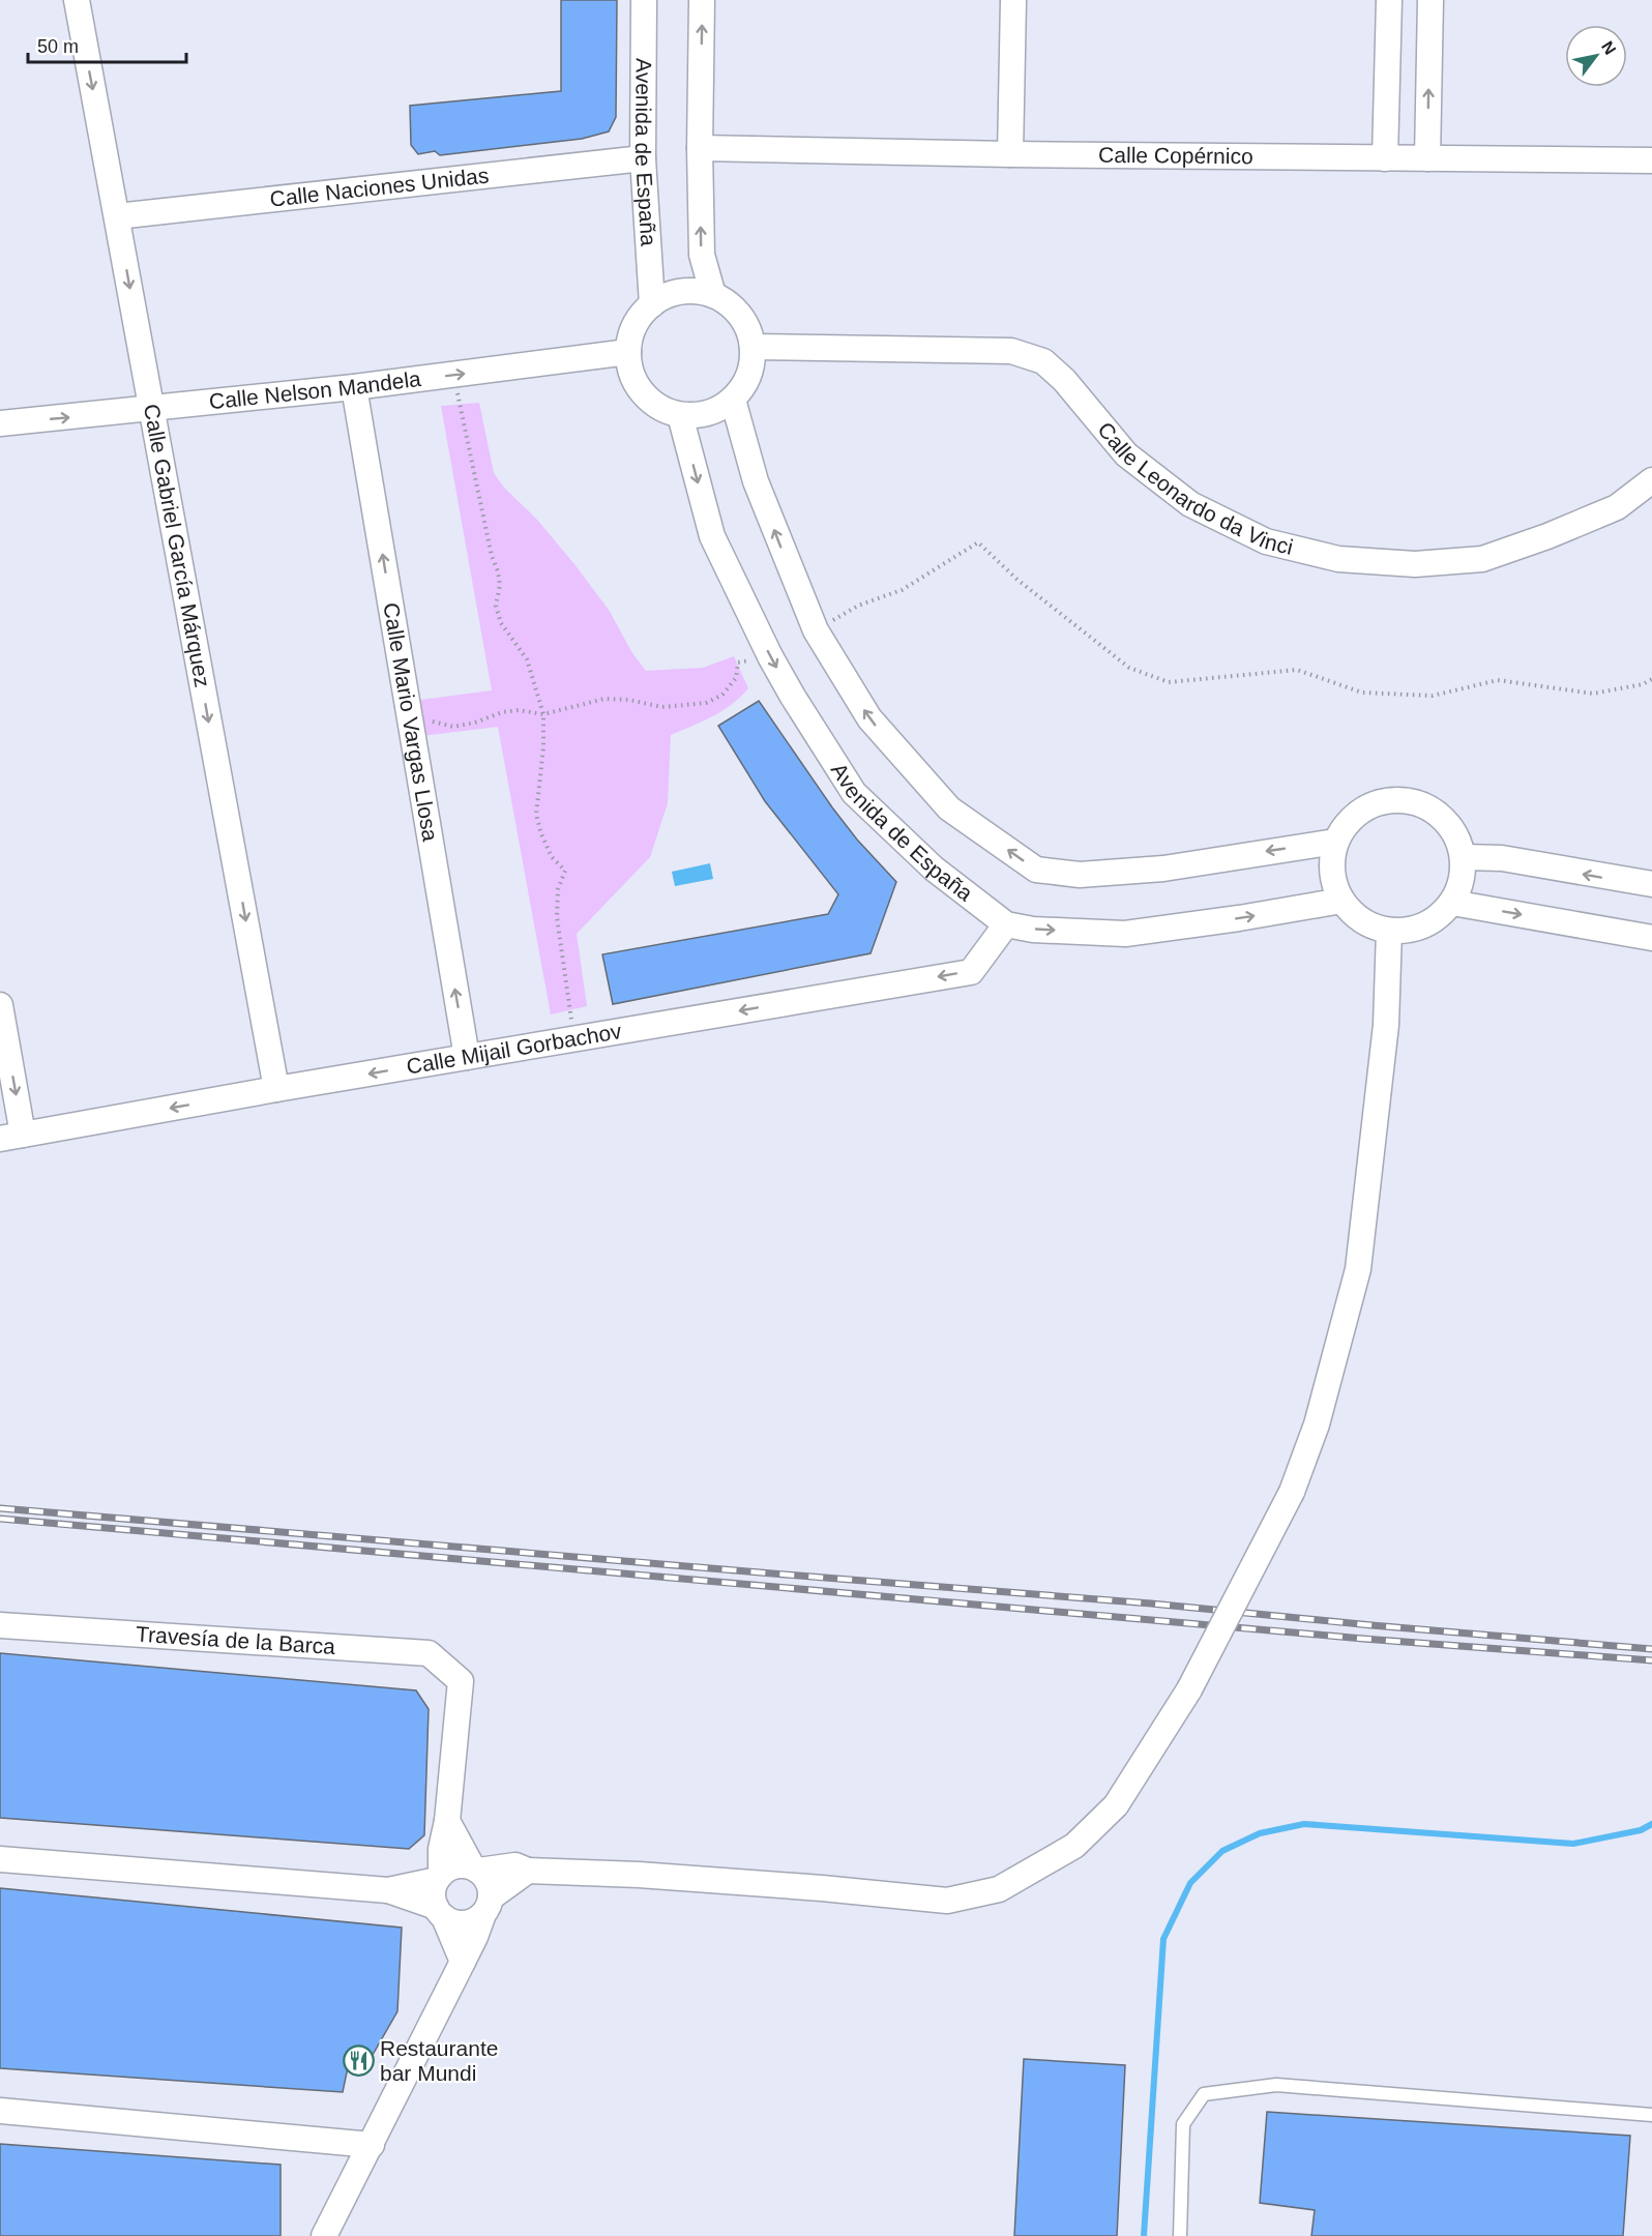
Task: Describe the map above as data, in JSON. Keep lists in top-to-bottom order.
{
  "streets": {
    "street": [
      "Avenida de España",
      "Calle Copérnico",
      "Calle Naciones Unidas",
      "Calle Nelson Mandela",
      "Calle Leonardo da Vinci",
      "Calle Gabriel García Márquez",
      "Calle Mario Vargas Llosa",
      "Calle Mijail Gorbachov",
      "Travesía de la Barca"
    ]
  },
  "crossings": [
    ["Avenida de España", "Calle Naciones Unidas"],
    ["Avenida de España", "Calle Nelson Mandela"],
    ["Avenida de España", "Calle Leonardo da Vinci"],
    ["Avenida de España", "Calle Mijail Gorbachov"],
    ["Calle Naciones Unidas", "Calle Gabriel García Márquez"],
    ["Calle Nelson Mandela", "Calle Leonardo da Vinci"],
    ["Calle Nelson Mandela", "Calle Gabriel García Márquez"],
    ["Calle Nelson Mandela", "Calle Mario Vargas Llosa"],
    ["Calle Gabriel García Márquez", "Calle Mijail Gorbachov"],
    ["Calle Mario Vargas Llosa", "Calle Mijail Gorbachov"]
  ],
  "one_way": [
    "Calle Nelson Mandela",
    "Calle Gabriel García Márquez",
    "Calle Mario Vargas Llosa",
    "Calle Mijail Gorbachov"
  ],
  "places": {
    "restaurant": ["Restaurante bar Mundi"]
  },
  "scale_bar": "50 m",
  "north": "top right"
}
